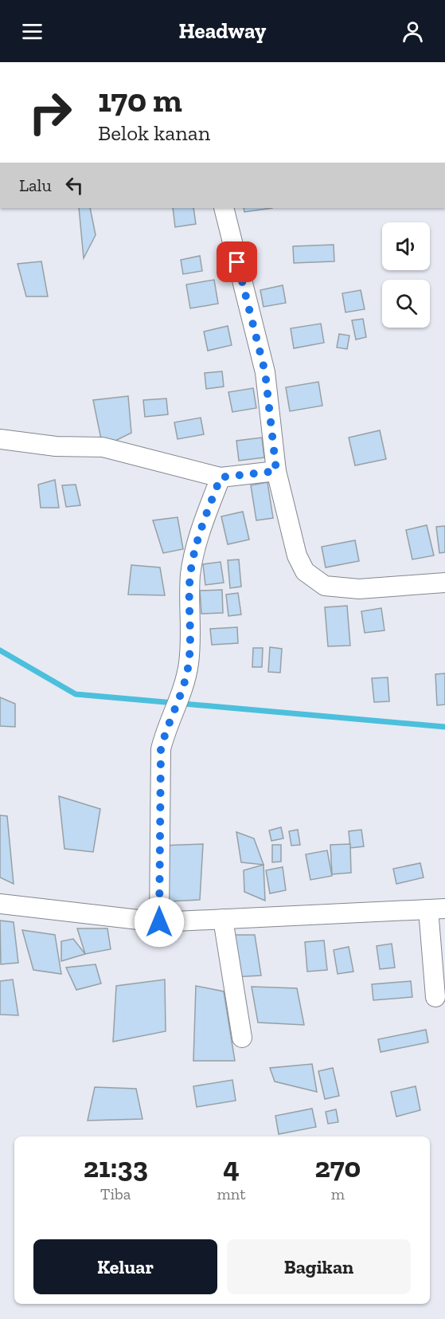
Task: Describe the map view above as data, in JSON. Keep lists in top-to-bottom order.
{
  "page": {
    "header": "Headway",
    "turn": ["170 m", "Belok kanan"],
    "then": "Lalu",
    "eta": [
      "21:33",
      "Tiba",
      "4",
      "mnt",
      "270",
      "m"
    ],
    "buttons": ["Keluar", "Bagikan"]
  }
}
